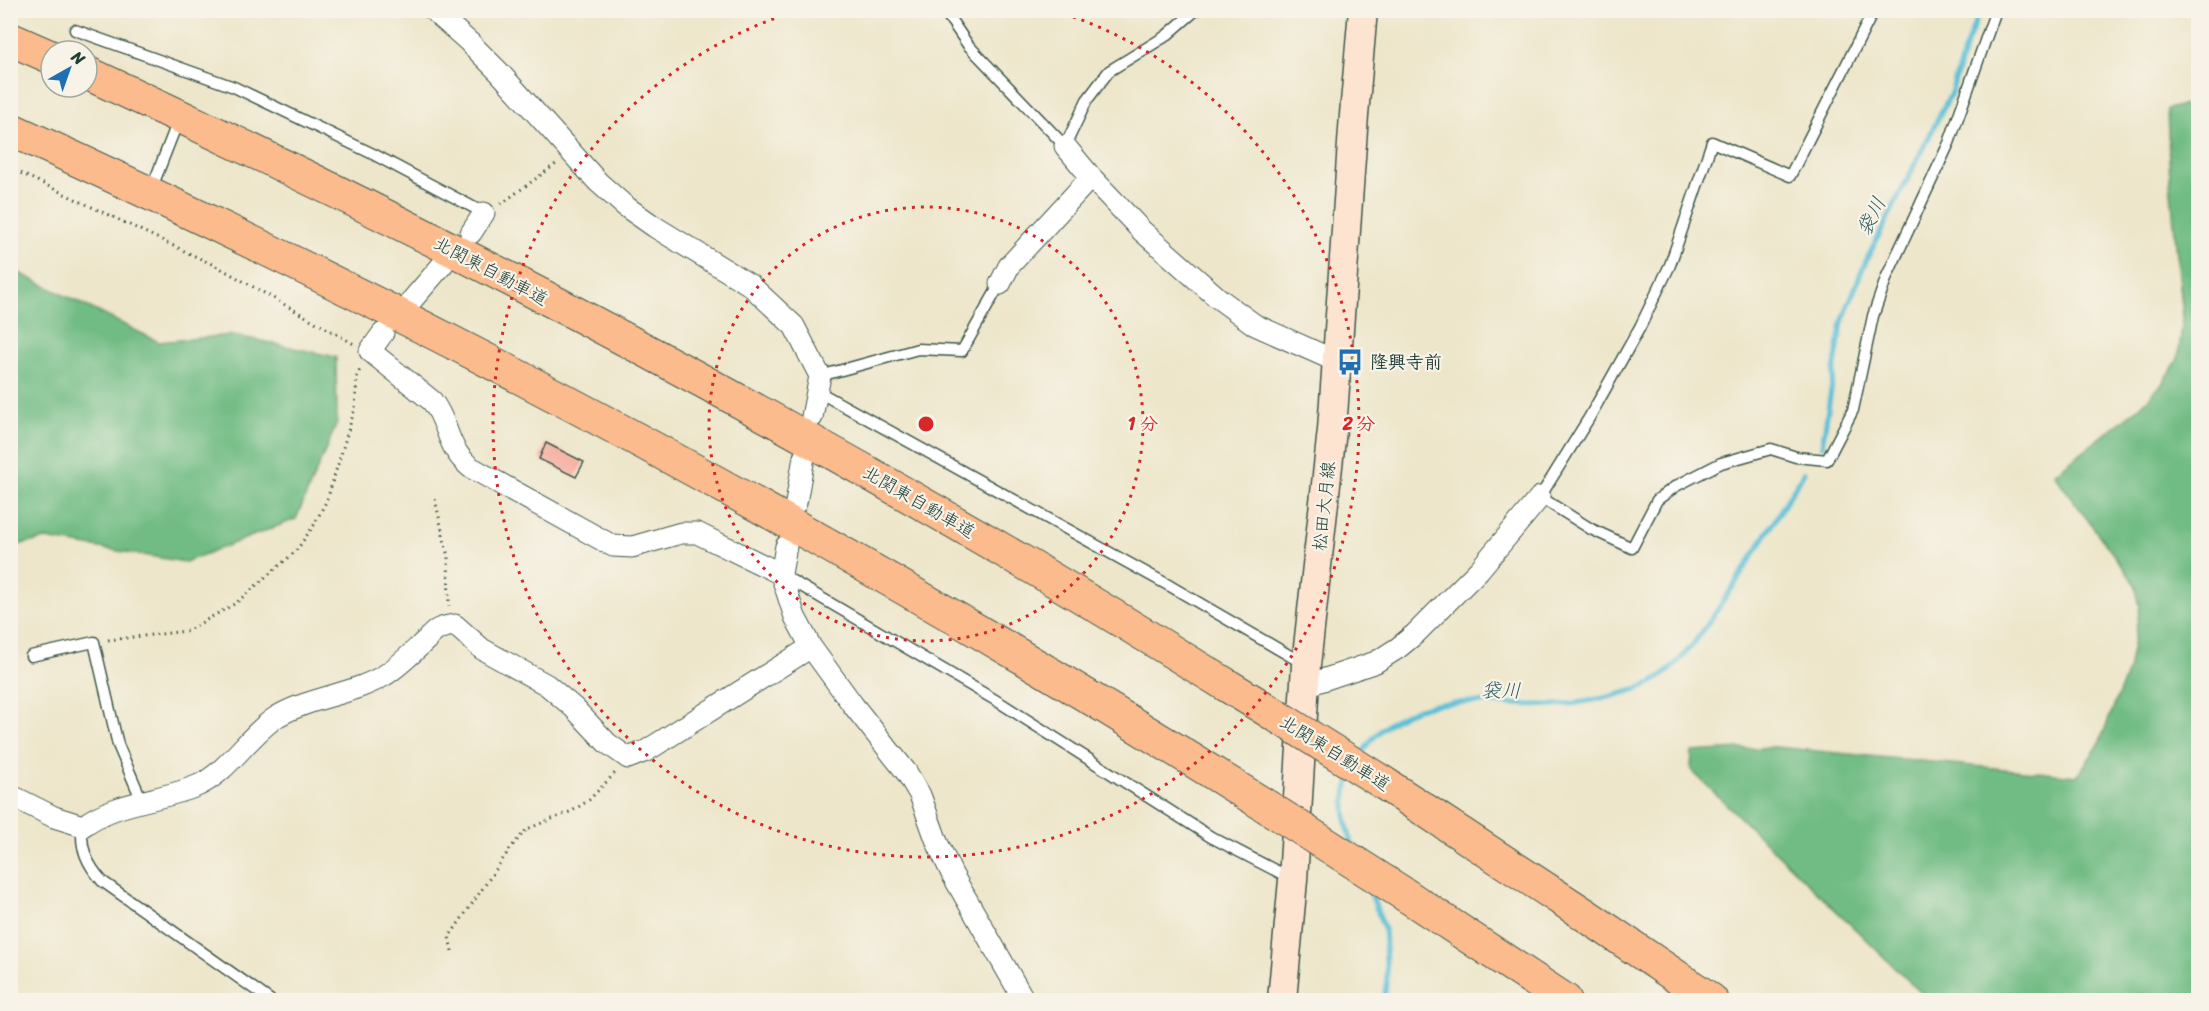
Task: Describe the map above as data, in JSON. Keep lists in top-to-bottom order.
{
  "streets": {
    "highway": ["北関東自動車道"],
    "main road": ["松田大月線"]
  },
  "water": ["袋川"],
  "places": {
    "bus stop": ["隆興寺前"]
  },
  "north": "top right",
  "rings": ["1 分", "2 分"]
}
